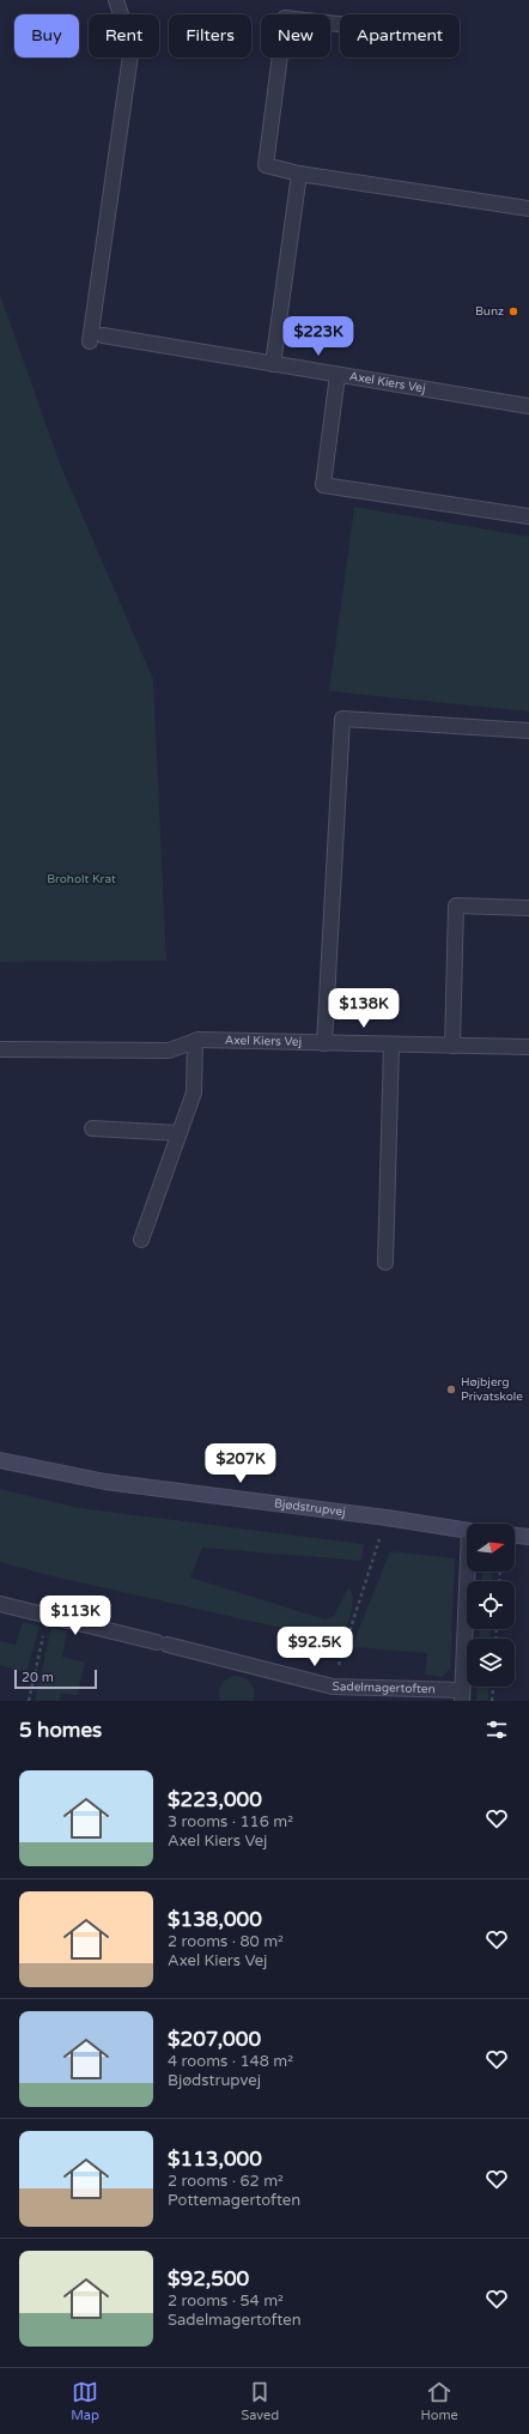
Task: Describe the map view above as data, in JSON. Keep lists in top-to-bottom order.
{
  "streets": {
    "street": ["Axel Kiers Vej", "Bjødstrupvej", "Sadelmagertoften"]
  },
  "parks": ["Broholt Krat"],
  "places": ["Bunz", "Højbjerg Privatskole"],
  "scale_bar": "20 m",
  "north": "right",
  "page": {
    "chip": [
      "Buy",
      "Rent",
      "Filters",
      "New",
      "Apartment"
    ],
    "price": [
      "$223K",
      "$138K",
      "$207K",
      "$113K",
      "$92.5K"
    ],
    "scale": "20 m",
    "heading": "5 homes",
    "list": [
      {
        "name": "$223,000",
        "note": "3 rooms · 116 m² · Axel Kiers Vej"
      },
      {
        "name": "$138,000",
        "note": "2 rooms · 80 m² · Axel Kiers Vej"
      },
      {
        "name": "$207,000",
        "note": "4 rooms · 148 m² · Bjødstrupvej"
      },
      {
        "name": "$113,000",
        "note": "2 rooms · 62 m² · Pottemagertoften"
      },
      {
        "name": "$92,500",
        "note": "2 rooms · 54 m² · Sadelmagertoften"
      }
    ],
    "tabs": ["Map", "Saved", "Home"]
  }
}
